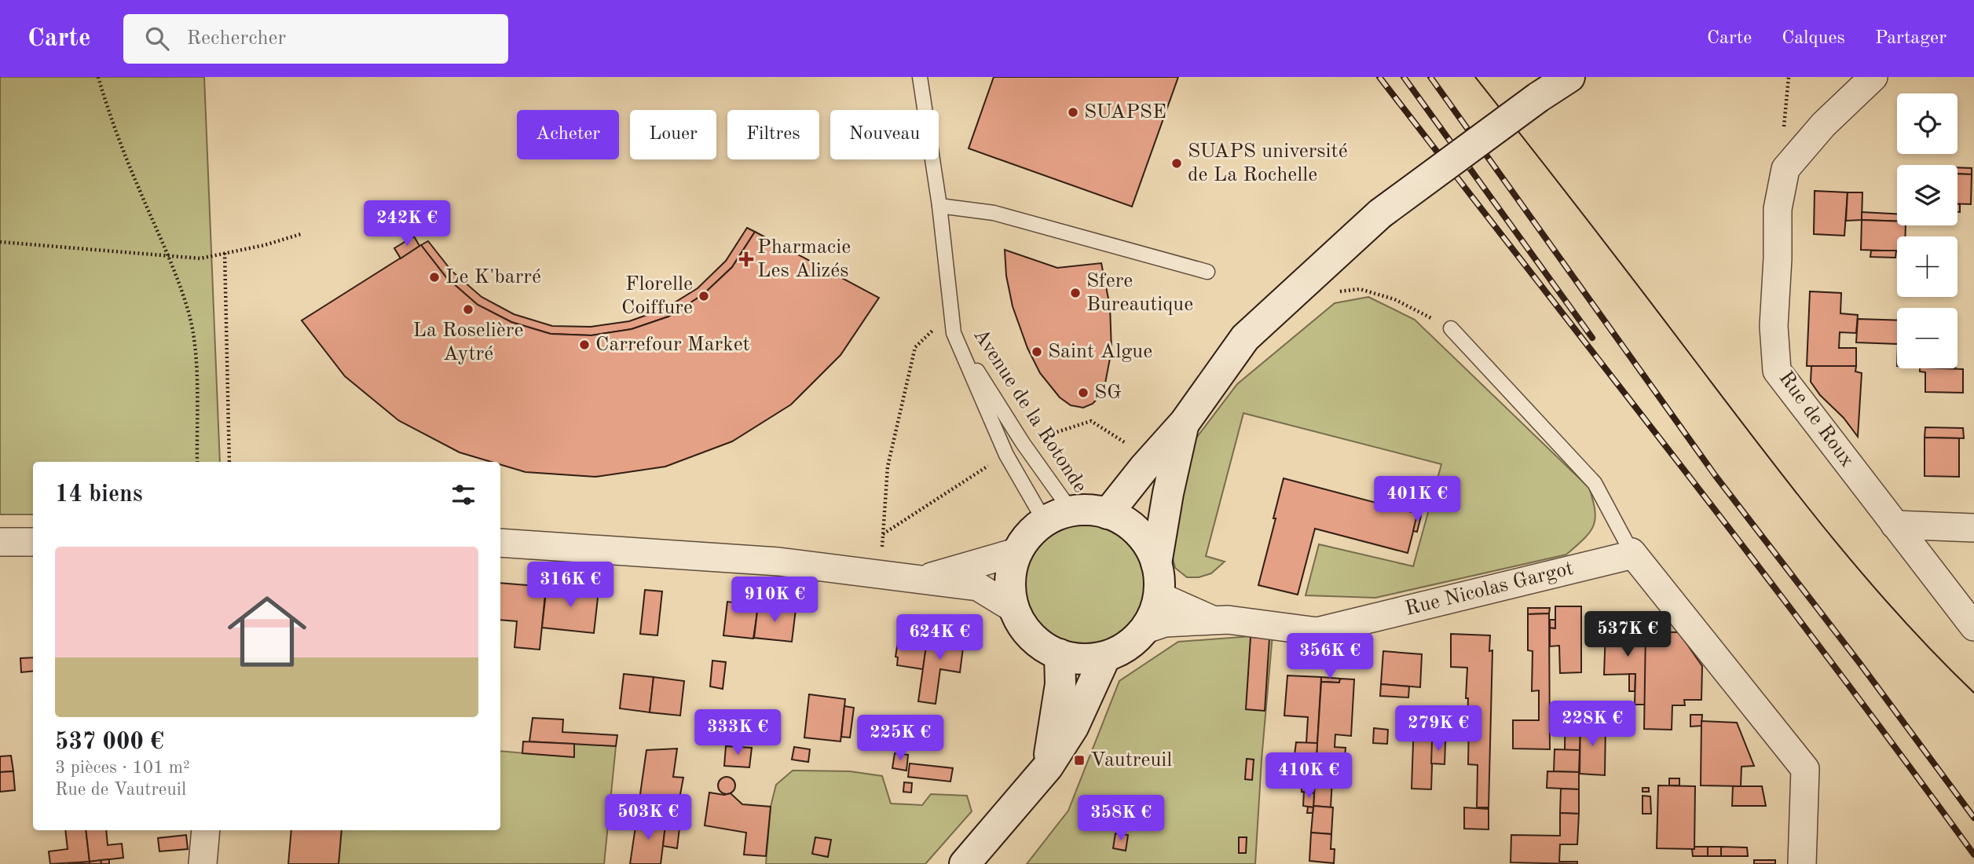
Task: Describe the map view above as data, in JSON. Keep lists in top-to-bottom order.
{
  "streets": {
    "street": ["Rue de Roux", "Rue Nicolas Gargot"],
    "lane": ["Avenue de la Rotonde"]
  },
  "crossings": [
    ["Avenue de la Rotonde", "Rue Nicolas Gargot"]
  ],
  "places": {
    "other": [
      "SUAPSE",
      "SUAPS université de La Rochelle",
      "Le K'barré",
      "Sfere Bureautique",
      "Florelle Coiffure",
      "La Roselière Aytré",
      "Carrefour Market",
      "Saint Algue",
      "SG"
    ],
    "health": ["Pharmacie Les Alizés"],
    "transit": ["Vautreuil"]
  },
  "page": {
    "header": "Carte",
    "search": "Rechercher",
    "nav": ["Carte", "Calques", "Partager"],
    "map_buttons": ["+", "−"],
    "chip": [
      "Acheter",
      "Louer",
      "Filtres",
      "Nouveau"
    ],
    "price": [
      "242K €",
      "401K €",
      "316K €",
      "910K €",
      "537K €",
      "624K €",
      "356K €",
      "228K €",
      "279K €",
      "333K €",
      "225K €",
      "410K €",
      "503K €",
      "358K €"
    ],
    "heading": "14 biens",
    "list": [
      {
        "name": "537 000 €",
        "note": "3 pièces · 101 m² · Rue de Vautreuil"
      }
    ]
  }
}
